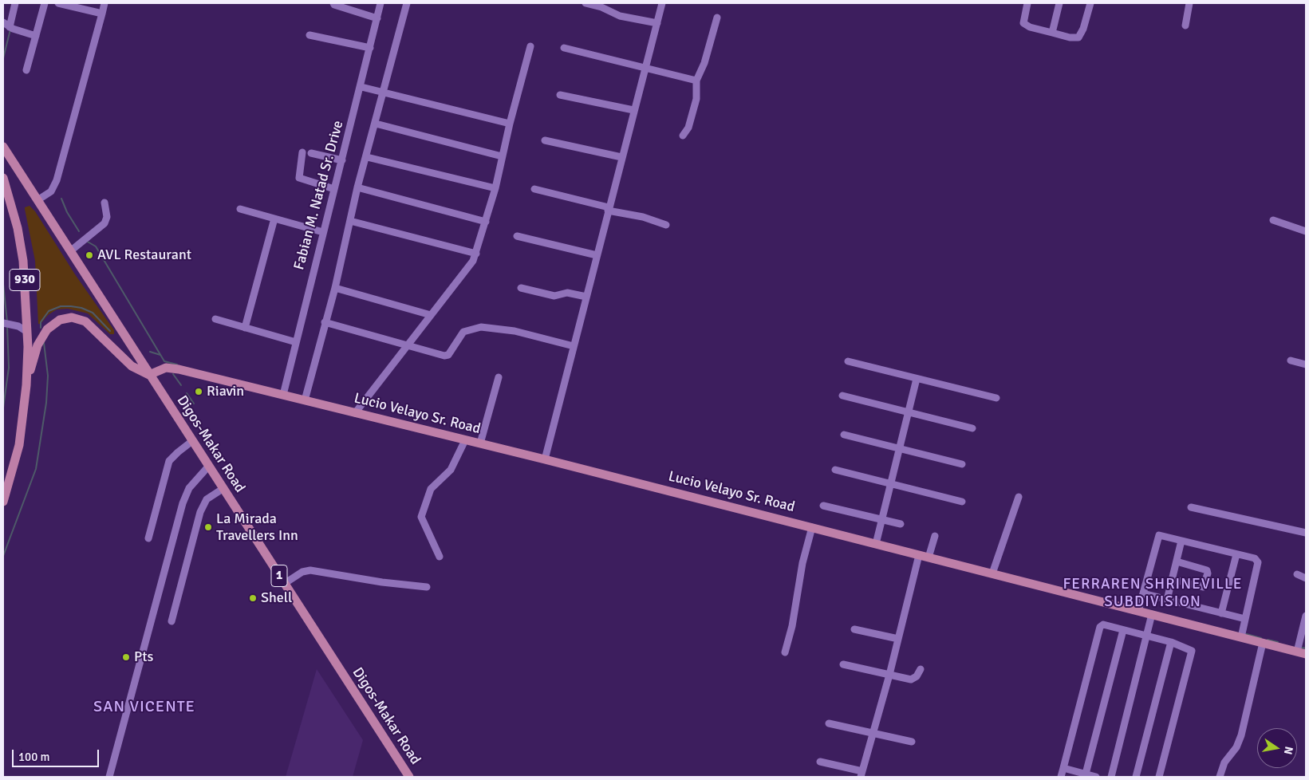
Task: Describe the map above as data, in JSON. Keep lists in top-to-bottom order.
{
  "streets": {
    "main road": [
      "930",
      "Lucio Velayo Sr. Road",
      "Digos-Makar Road",
      "1"
    ],
    "street": ["Fabian M. Natad Sr. Drive"]
  },
  "crossings": [
    ["Fabian M. Natad Sr. Drive", "Lucio Velayo Sr. Road"],
    ["930", "Lucio Velayo Sr. Road"],
    ["930", "Digos-Makar Road"],
    ["Lucio Velayo Sr. Road", "Digos-Makar Road"]
  ],
  "districts": ["FERRAREN SHRINEVILLE SUBDIVISION", "SAN VICENTE"],
  "places": [
    "AVL Restaurant",
    "Riavin",
    "La Mirada Travellers Inn",
    "Shell",
    "Pts"
  ],
  "scale_bar": "100 m",
  "north": "right"
}
